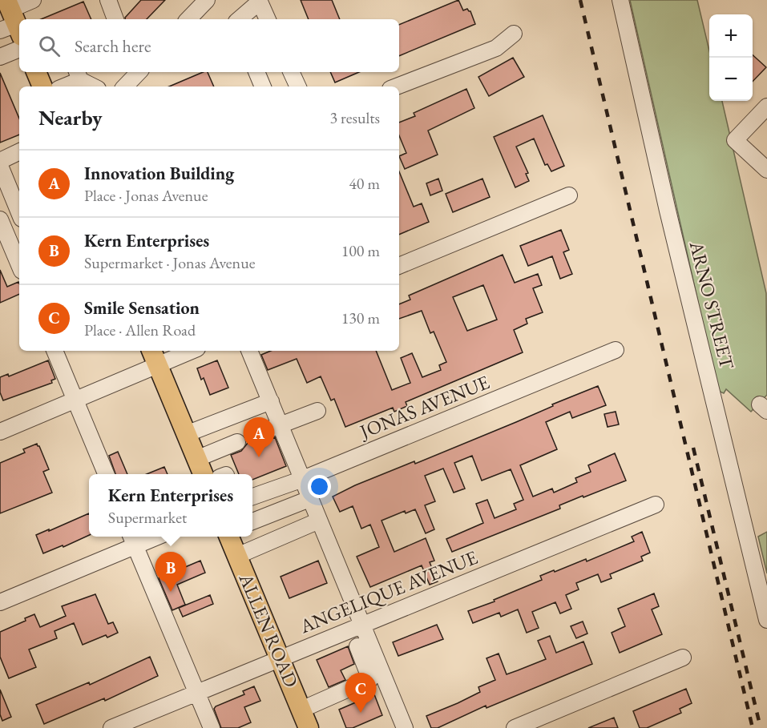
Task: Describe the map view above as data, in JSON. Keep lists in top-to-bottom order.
{
  "streets": {
    "main road": ["ALLEN ROAD"],
    "street": ["ARNO STREET", "JONAS AVENUE", "ANGELIQUE AVENUE"]
  },
  "crossings": [
    ["ANGELIQUE AVENUE", "ALLEN ROAD"]
  ],
  "page": {
    "map_buttons": ["+", "−"],
    "search": "Search here",
    "heading": ["Nearby", "3 results"],
    "list": [
      {
        "mark": "A",
        "name": "Innovation Building",
        "note": "Place · Jonas Avenue",
        "value": "40 m"
      },
      {
        "mark": "B",
        "name": "Kern Enterprises",
        "note": "Supermarket · Jonas Avenue",
        "value": "100 m"
      },
      {
        "mark": "C",
        "name": "Smile Sensation",
        "note": "Place · Allen Road",
        "value": "130 m"
      }
    ],
    "pins": ["A", "B", "C"],
    "popup": ["Kern Enterprises", "Supermarket"]
  }
}
